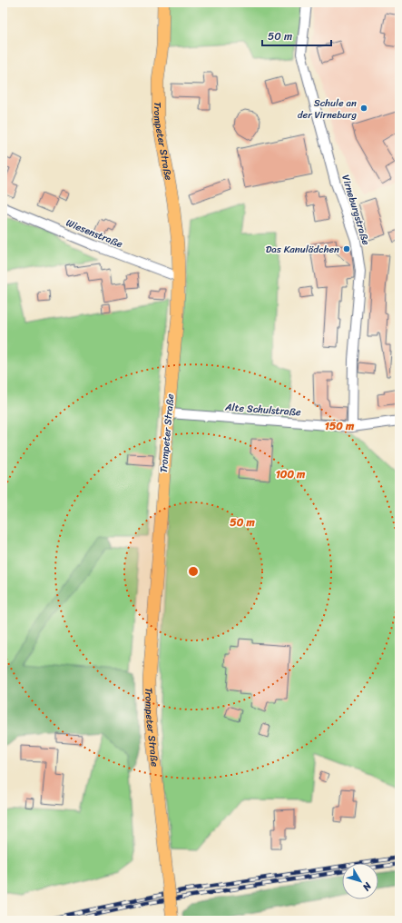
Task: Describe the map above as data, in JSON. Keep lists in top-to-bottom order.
{
  "streets": {
    "main road": ["Trompeter Straße"],
    "street": ["Virneburgstraße", "Wiesenstraße", "Alte Schulstraße"]
  },
  "crossings": [
    ["Trompeter Straße", "Wiesenstraße"],
    ["Trompeter Straße", "Alte Schulstraße"],
    ["Virneburgstraße", "Alte Schulstraße"]
  ],
  "places": ["Schule an der Virneburg", "Das Kanulädchen"],
  "scale_bar": "50 m",
  "north": "bottom right",
  "rings": ["150 m", "100 m", "50 m"]
}
